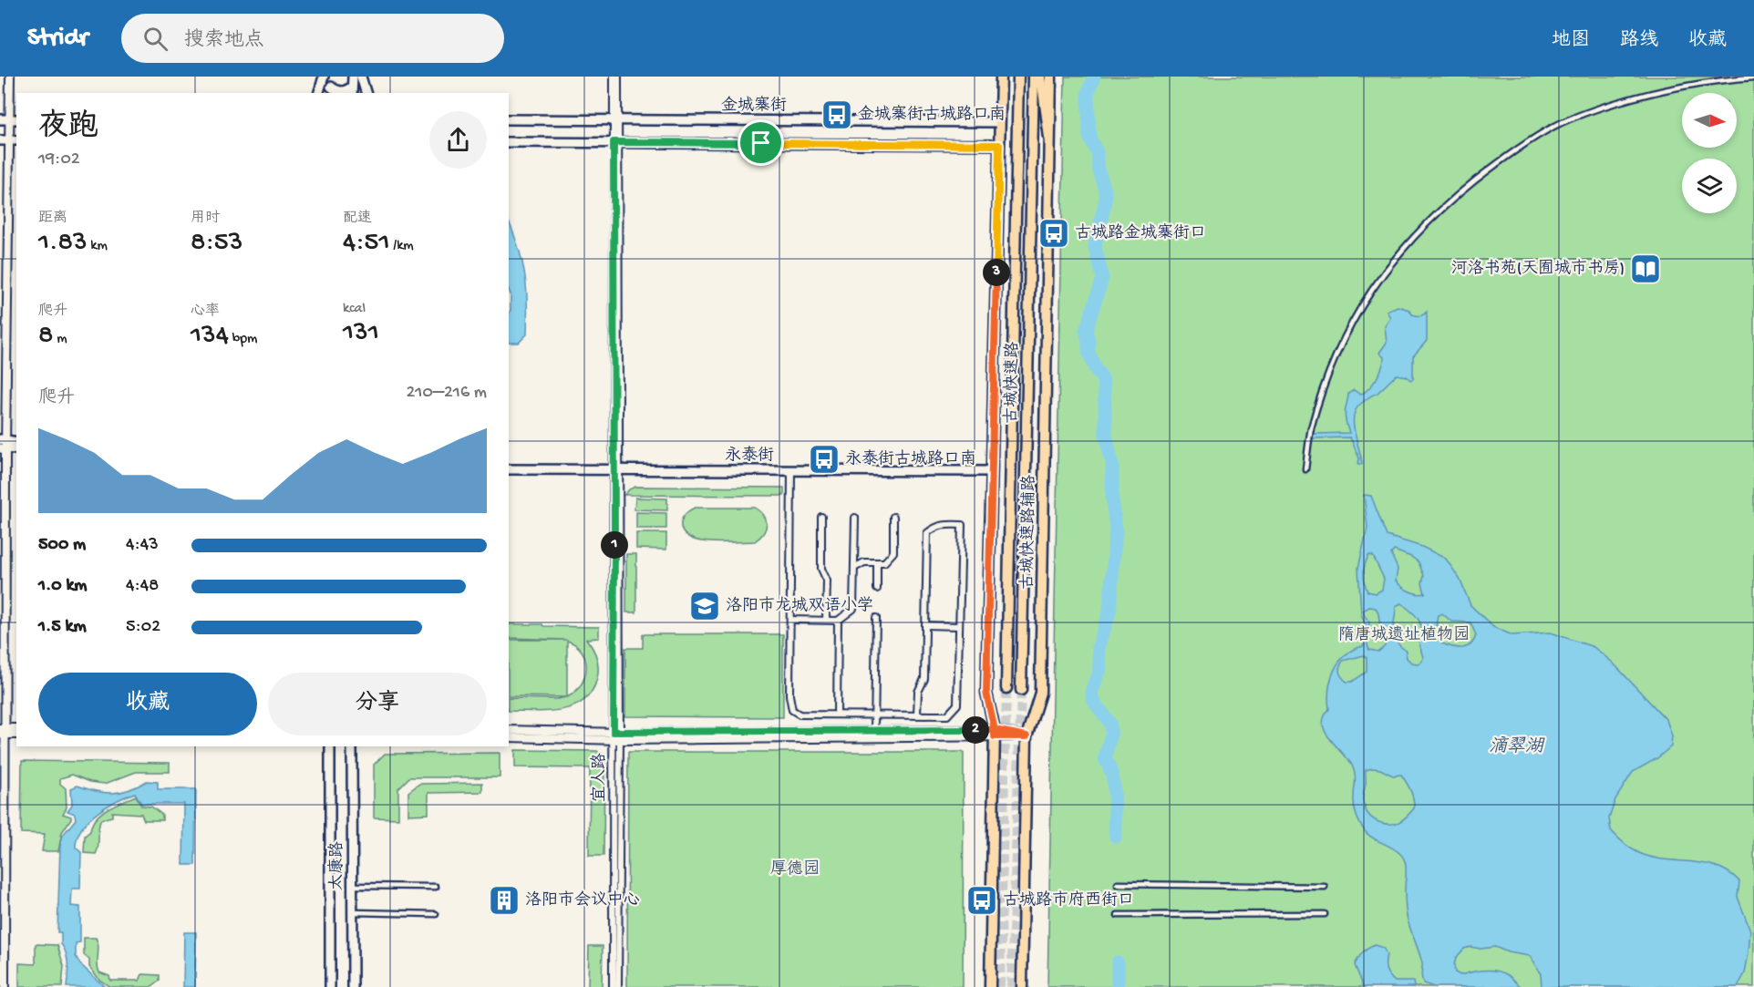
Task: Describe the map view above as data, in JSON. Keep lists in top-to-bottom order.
{
  "streets": {
    "main road": [
      "金城寨街",
      "古城快速路",
      "永泰街",
      "古城快速路辅路",
      "太康路"
    ],
    "street": ["宜人路"]
  },
  "crossings": [
    ["金城寨街", "宜人路"],
    ["永泰街", "宜人路"]
  ],
  "water": ["滴翠湖"],
  "parks": ["隋唐城遗址植物园", "厚德园"],
  "places": {
    "bus stop": [
      "金城寨街古城路口南",
      "古城路金城寨街口",
      "永泰街古城路口南",
      "古城路市府西街口"
    ],
    "library": ["河洛书苑(天囿城市书房)"],
    "school or university": ["洛阳市龙城双语小学"],
    "building": ["洛阳市会议中心"]
  },
  "north": "right",
  "page": {
    "header": "Stridr",
    "search": "搜索地点",
    "nav": ["地图", "路线", "收藏"],
    "heading": ["夜跑", "19:02"],
    "stats": [
      ["距离", "1.83 km"],
      ["用时", "8:53"],
      ["配速", "4:51 /km"],
      ["爬升", "8 m"],
      ["心率", "134 bpm"],
      ["kcal", "131"]
    ],
    "pins": ["3", "1", "2"],
    "chart": ["爬升", "210–216 m"],
    "list": [
      {
        "name": "500 m",
        "note": "4:43"
      },
      {
        "name": "1.0 km",
        "note": "4:48"
      },
      {
        "name": "1.5 km",
        "note": "5:02"
      }
    ],
    "buttons": ["收藏", "分享"]
  }
}
